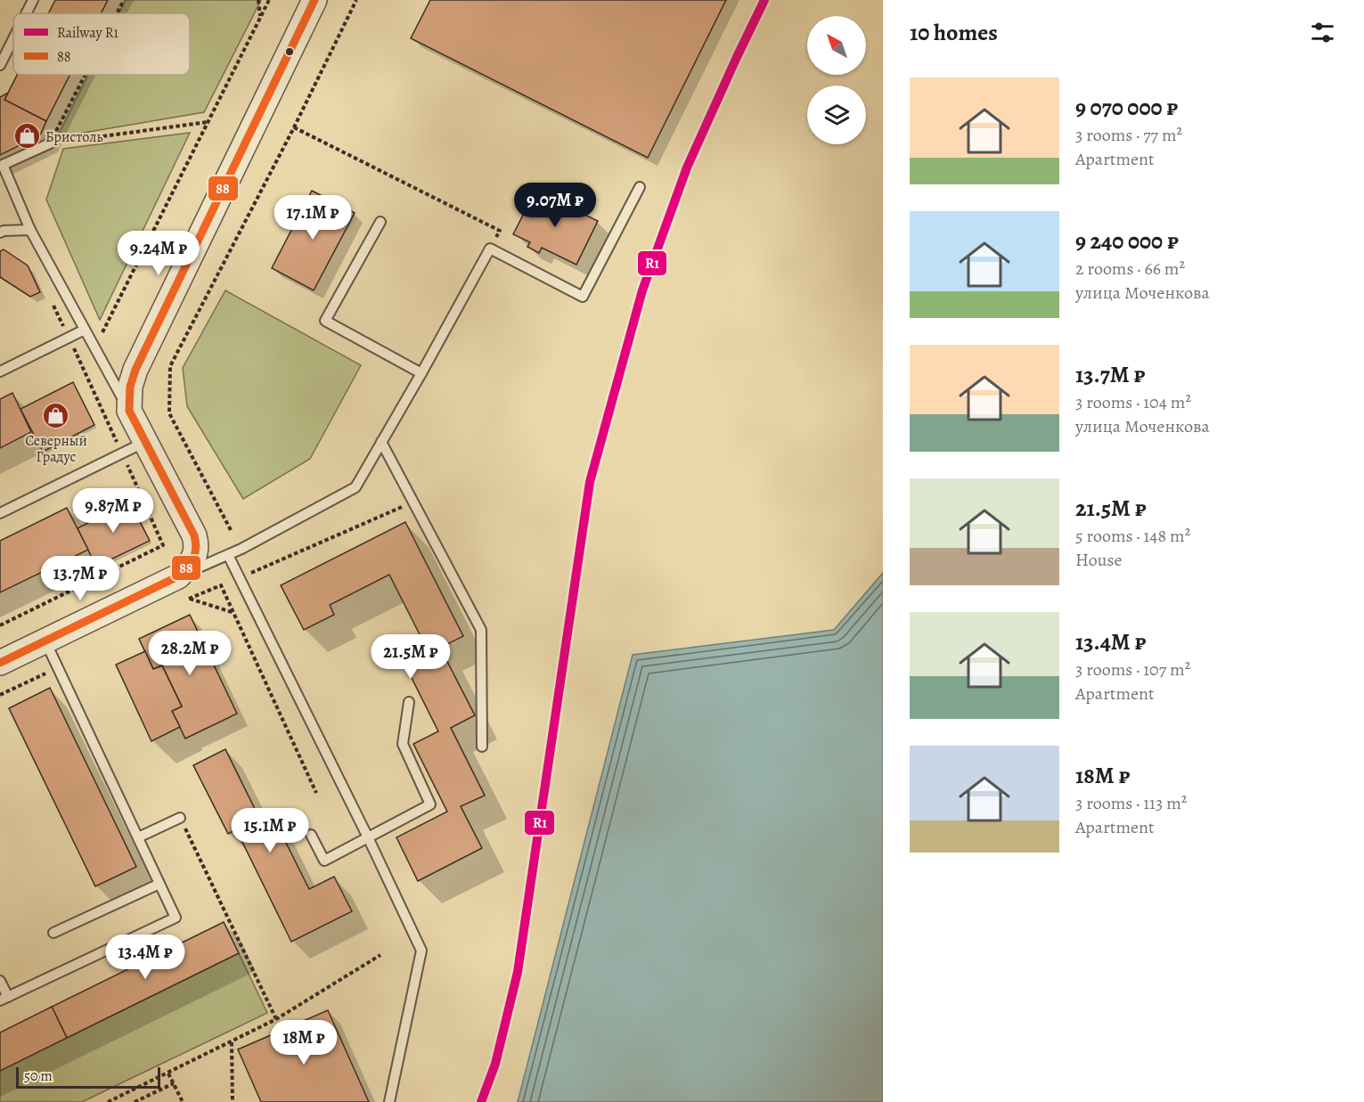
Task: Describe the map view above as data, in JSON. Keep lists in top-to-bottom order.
{
  "places": {
    "shop": ["Бристоль", "Северный Градус"]
  },
  "lines": ["rail line R1", "transit line 88"],
  "legend": ["Railway R1", "88"],
  "scale_bar": "50 m",
  "north": "top left",
  "page": {
    "heading": "10 homes",
    "list": [
      {
        "name": "9 070 000 ₽",
        "note": "3 rooms · 77 m² · Apartment"
      },
      {
        "name": "9 240 000 ₽",
        "note": "2 rooms · 66 m² · улица Моченкова"
      },
      {
        "name": "13.7M ₽",
        "note": "3 rooms · 104 m² · улица Моченкова"
      },
      {
        "name": "21.5M ₽",
        "note": "5 rooms · 148 m² · House"
      },
      {
        "name": "13.4M ₽",
        "note": "3 rooms · 107 m² · Apartment"
      },
      {
        "name": "18M ₽",
        "note": "3 rooms · 113 m² · Apartment"
      }
    ],
    "price": [
      "9.07M ₽",
      "17.1M ₽",
      "9.24M ₽",
      "9.87M ₽",
      "13.7M ₽",
      "28.2M ₽",
      "21.5M ₽",
      "15.1M ₽",
      "13.4M ₽",
      "18M ₽"
    ],
    "scale": "50 m"
  }
}
